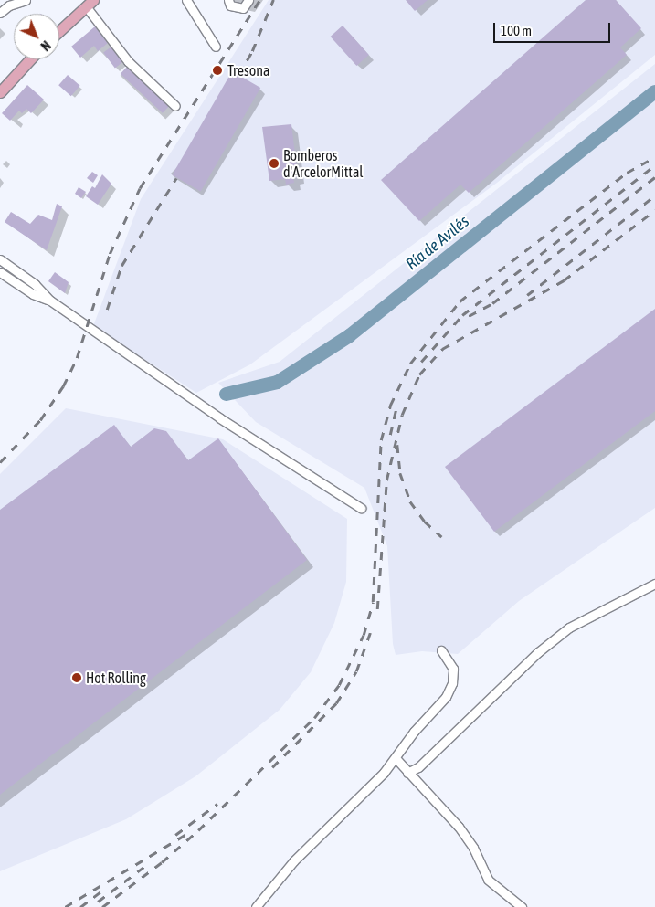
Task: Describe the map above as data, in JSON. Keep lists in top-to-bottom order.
{
  "water": ["Ría de Avilés"],
  "places": ["Tresona", "Bomberos d'ArcelorMittal", "Hot Rolling"],
  "scale_bar": "100 m",
  "north": "bottom right"
}
